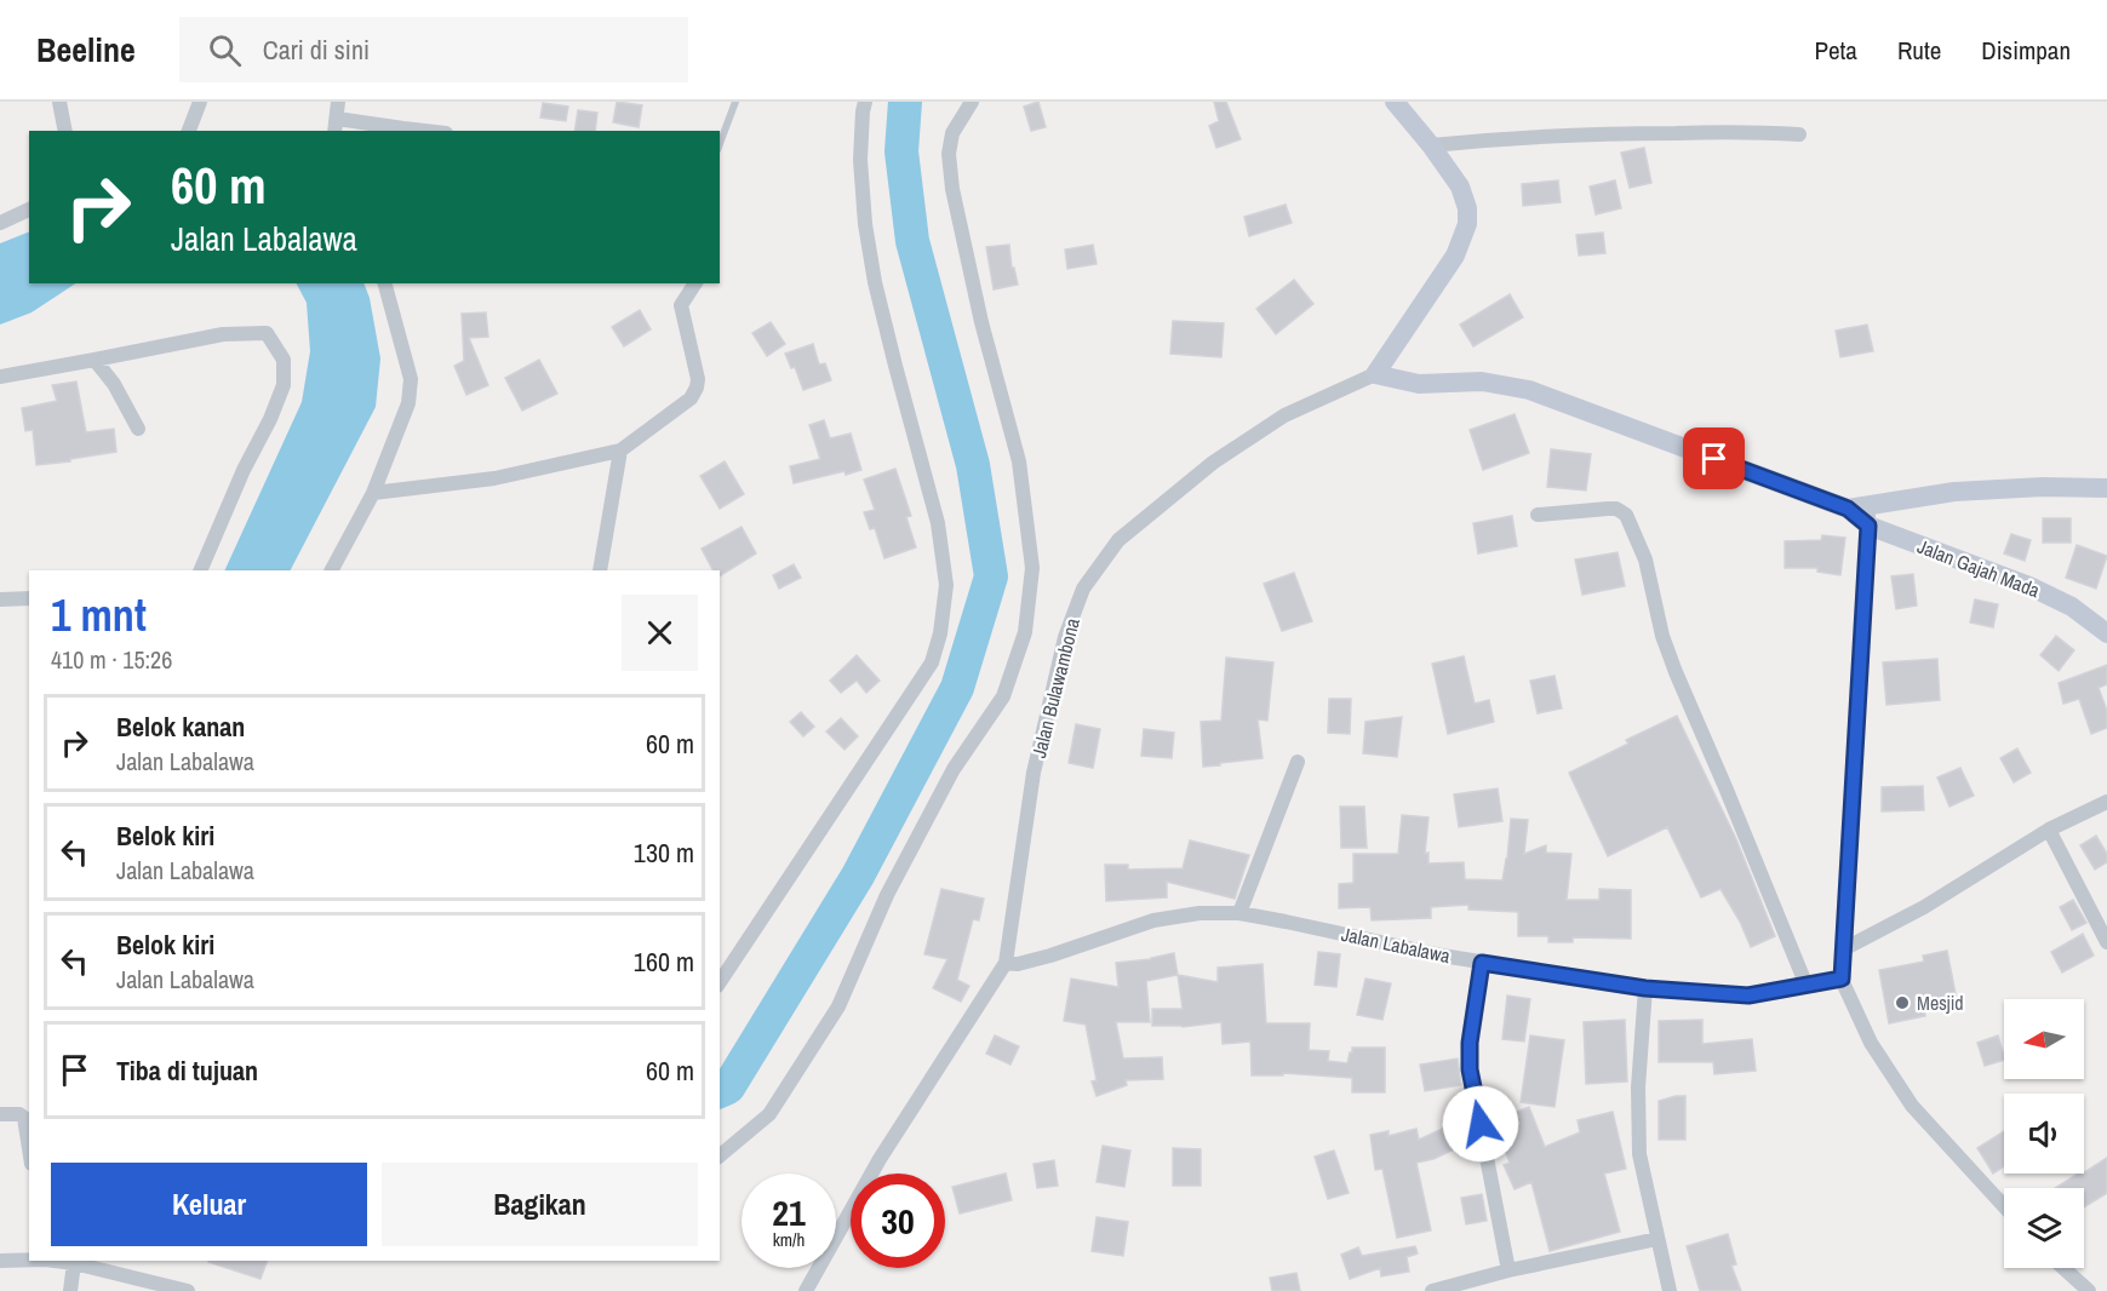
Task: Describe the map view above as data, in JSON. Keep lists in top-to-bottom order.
{
  "streets": {
    "main road": ["Jalan Gajah Mada"],
    "street": ["Jalan Bulawambona", "Jalan Labalawa"]
  },
  "crossings": [
    ["Jalan Gajah Mada", "Jalan Bulawambona"],
    ["Jalan Bulawambona", "Jalan Labalawa"]
  ],
  "places": ["Mesjid"],
  "north": "left",
  "page": {
    "header": "Beeline",
    "search": "Cari di sini",
    "nav": ["Peta", "Rute", "Disimpan"],
    "turn": ["60 m", "Jalan Labalawa"],
    "heading": ["1 mnt", "410 m · 15:26"],
    "list": [
      {
        "name": "Belok kanan",
        "note": "Jalan Labalawa",
        "value": "60 m"
      },
      {
        "name": "Belok kiri",
        "note": "Jalan Labalawa",
        "value": "130 m"
      },
      {
        "name": "Belok kiri",
        "note": "Jalan Labalawa",
        "value": "160 m"
      },
      {
        "name": "Tiba di tujuan",
        "value": "60 m"
      }
    ],
    "buttons": ["Keluar", "Bagikan"],
    "speed": "21 km/h",
    "limit": "30"
  }
}
